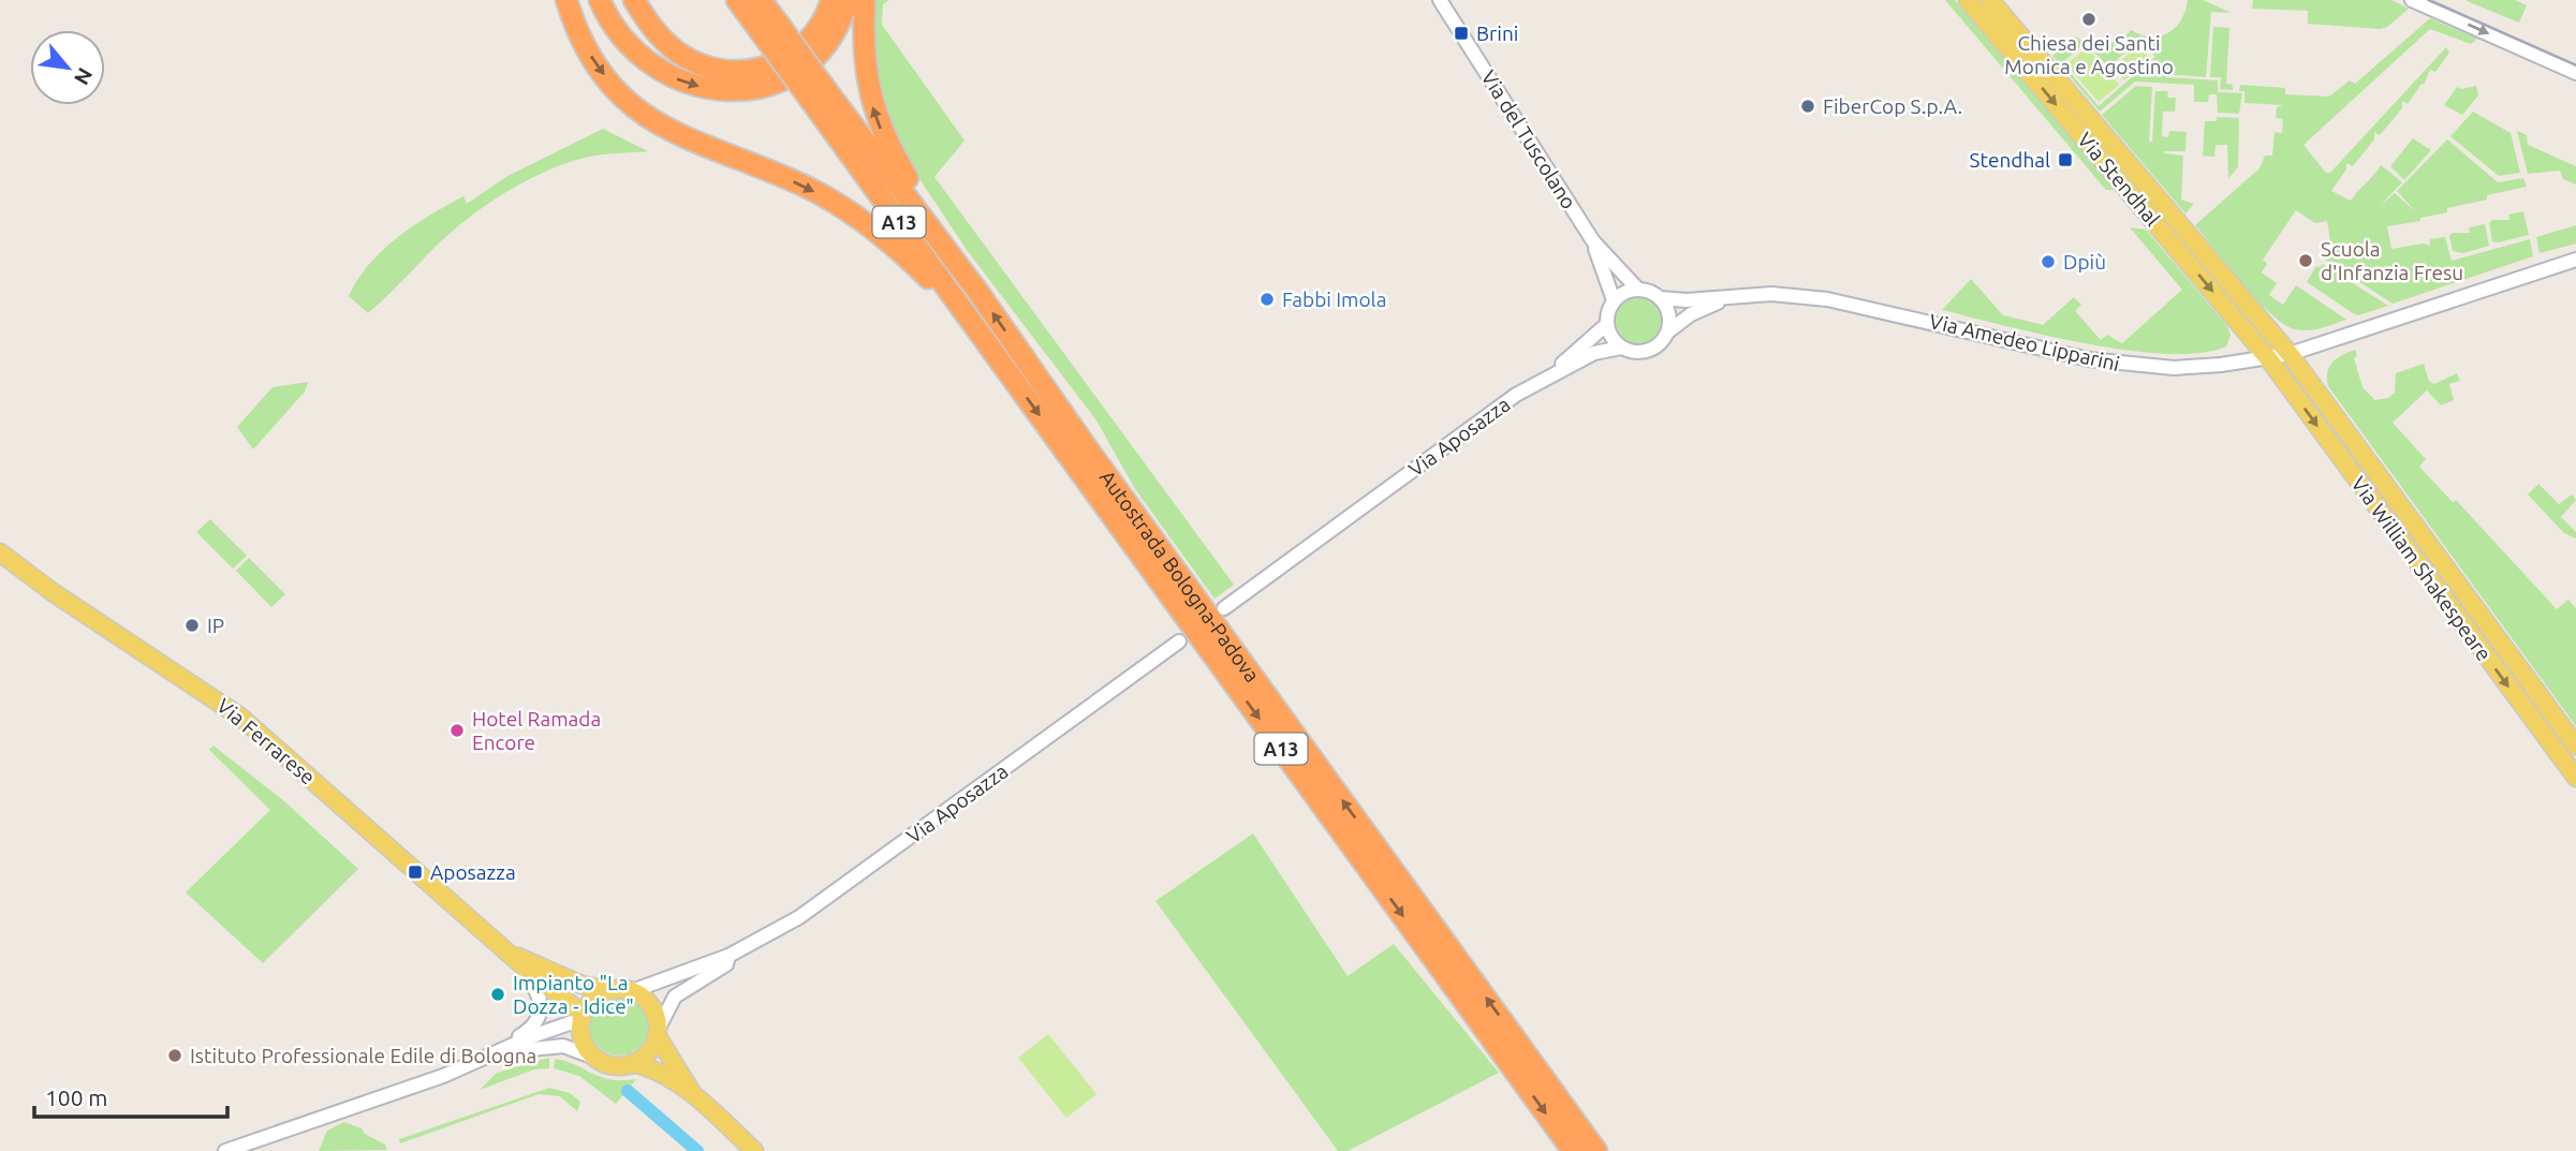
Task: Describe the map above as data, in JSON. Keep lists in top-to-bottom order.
{
  "streets": {
    "highway": ["A13", "Autostrada Bologna-Padova"],
    "main road": ["Via Stendhal", "Via William Shakespeare", "Via Ferrarese"],
    "street": ["Via del Tuscolano", "Via Amedeo Lipparini", "Via Aposazza"]
  },
  "crossings": [
    ["Via Stendhal", "Via Amedeo Lipparini"],
    ["Via Stendhal", "Via William Shakespeare"],
    ["Via Amedeo Lipparini", "Via Aposazza"],
    ["Via Amedeo Lipparini", "Via William Shakespeare"],
    ["Via Aposazza", "Via Ferrarese"]
  ],
  "places": {
    "other": [
      "Chiesa dei Santi Monica e Agostino",
      "FiberCop S.p.A.",
      "Scuola d'Infanzia Fresu",
      "Dpiù",
      "Fabbi Imola",
      "IP",
      "Hotel Ramada Encore",
      "Impianto \"La Dozza - Idice\"",
      "Istituto Professionale Edile di Bologna"
    ],
    "transit": ["Brini", "Stendhal", "Aposazza"]
  },
  "scale_bar": "100 m",
  "north": "bottom right"
}
